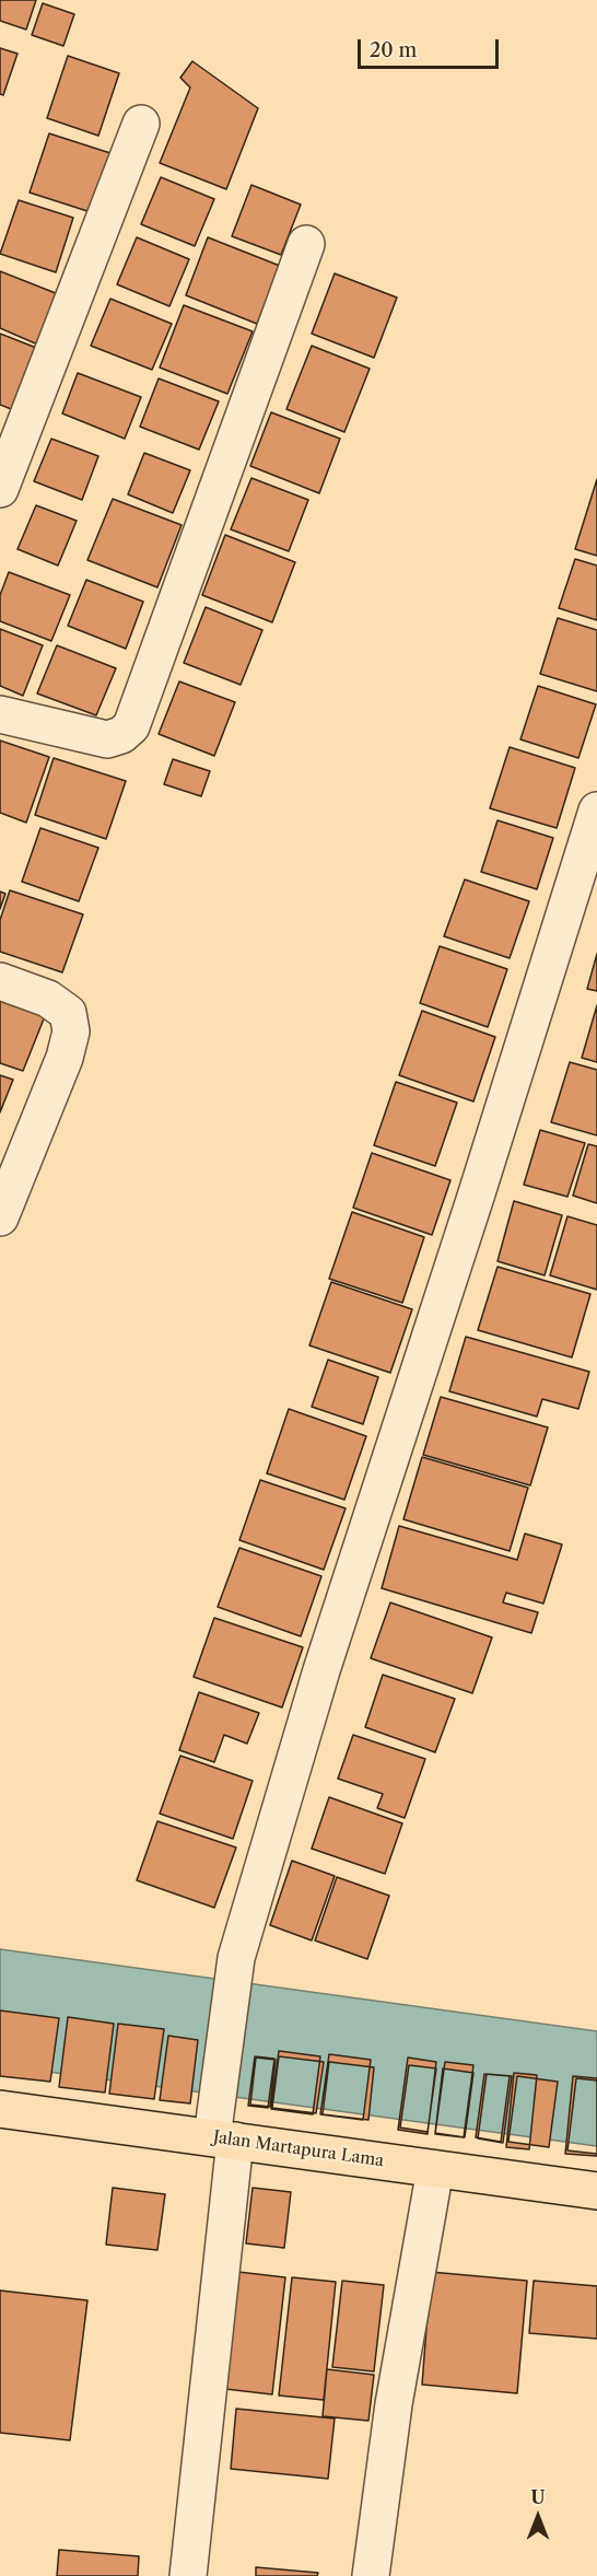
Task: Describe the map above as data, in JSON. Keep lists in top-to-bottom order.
{
  "streets": {
    "main road": ["Jalan Martapura Lama"]
  },
  "scale_bar": "20 m",
  "north": "top"
}
